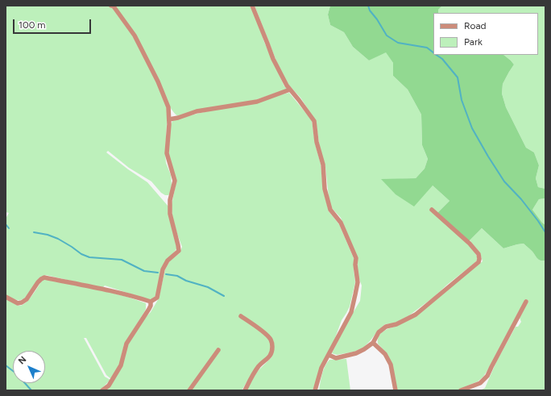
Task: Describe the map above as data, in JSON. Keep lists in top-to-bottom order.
{
  "legend": ["Road", "Park"],
  "scale_bar": "100 m",
  "north": "top left"
}
